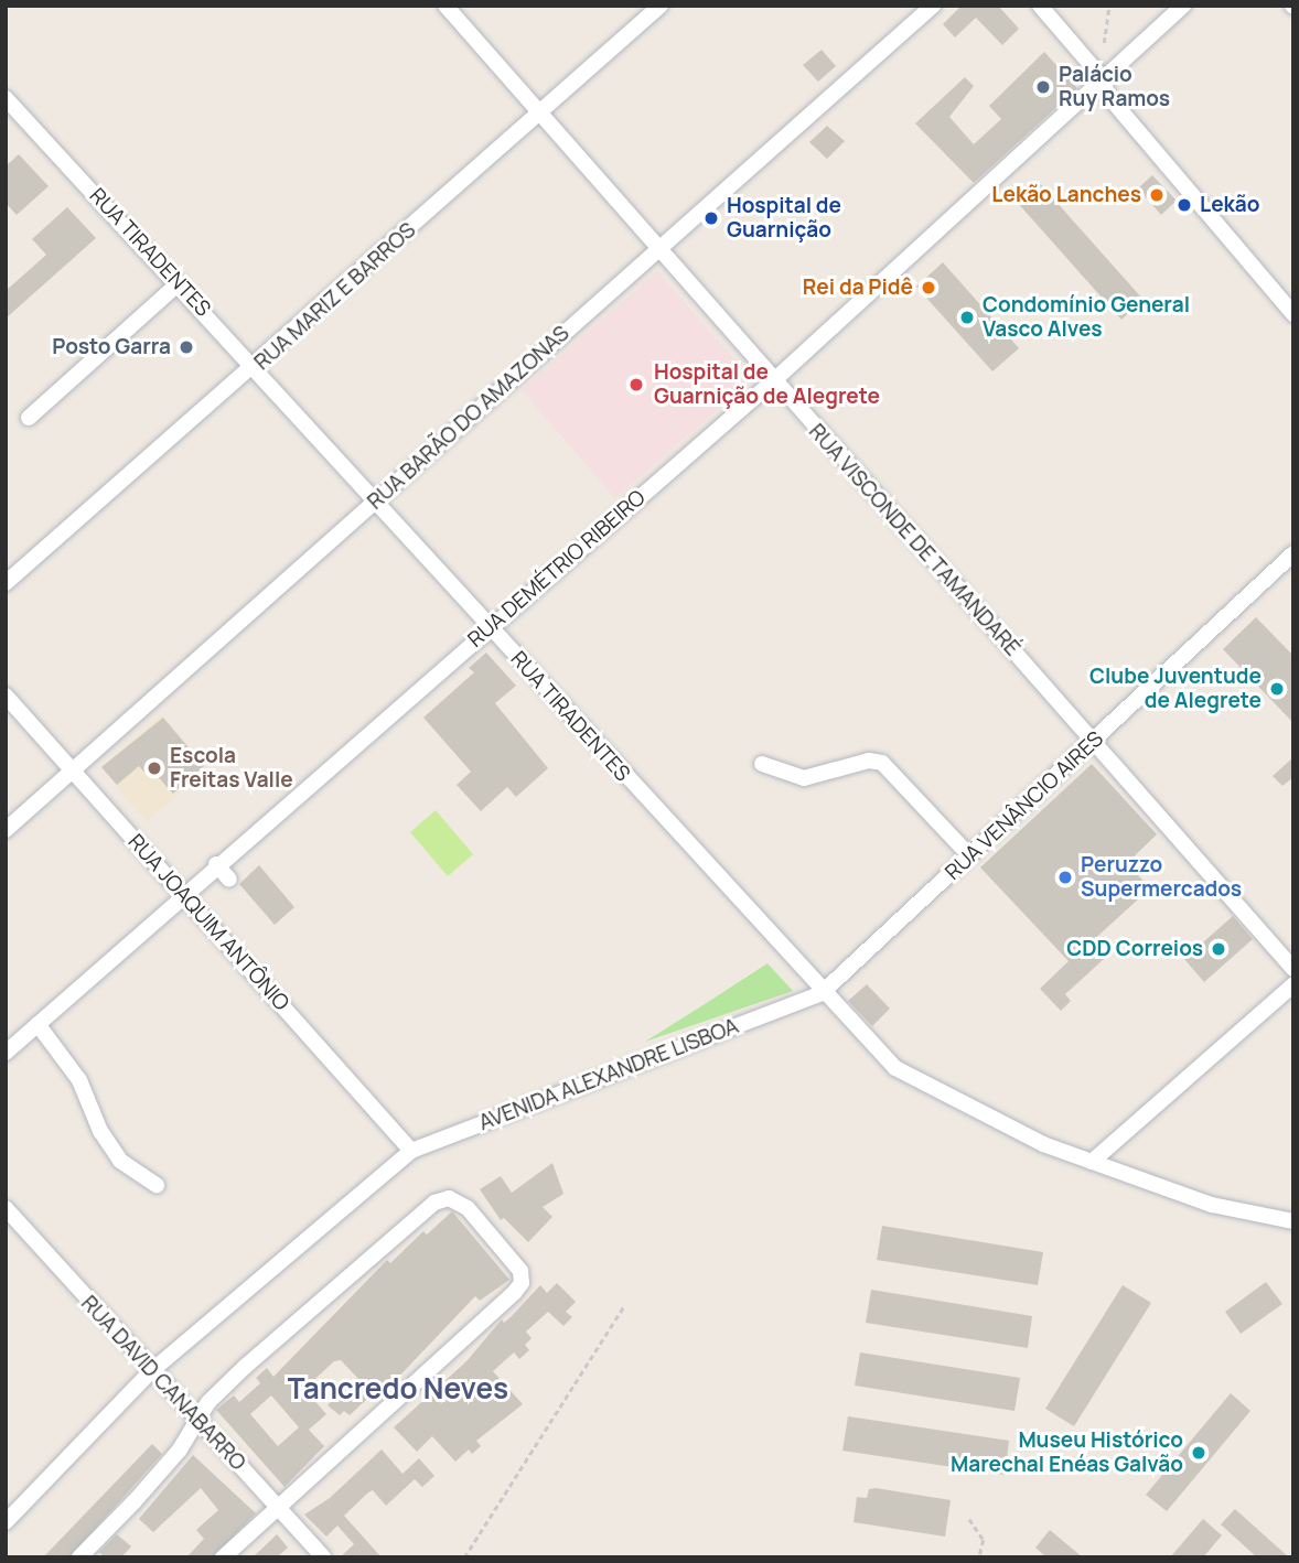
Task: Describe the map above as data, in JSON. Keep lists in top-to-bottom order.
{
  "streets": {
    "street": [
      "RUA TIRADENTES",
      "RUA MARIZ E BARROS",
      "RUA BARÃO DO AMAZONAS",
      "RUA VISCONDE DE TAMANDARÉ",
      "RUA DEMÉTRIO RIBEIRO",
      "RUA VENÂNCIO AIRES",
      "RUA JOAQUIM ANTÔNIO",
      "AVENIDA ALEXANDRE LISBOA",
      "RUA DAVID CANABARRO"
    ]
  },
  "crossings": [
    ["RUA TIRADENTES", "RUA MARIZ E BARROS"],
    ["RUA TIRADENTES", "RUA BARÃO DO AMAZONAS"],
    ["RUA TIRADENTES", "RUA DEMÉTRIO RIBEIRO"],
    ["RUA TIRADENTES", "RUA VENÂNCIO AIRES"],
    ["RUA TIRADENTES", "AVENIDA ALEXANDRE LISBOA"],
    ["RUA MARIZ E BARROS", "RUA VISCONDE DE TAMANDARÉ"],
    ["RUA BARÃO DO AMAZONAS", "RUA VISCONDE DE TAMANDARÉ"],
    ["RUA BARÃO DO AMAZONAS", "RUA JOAQUIM ANTÔNIO"],
    ["RUA VISCONDE DE TAMANDARÉ", "RUA DEMÉTRIO RIBEIRO"],
    ["RUA VISCONDE DE TAMANDARÉ", "RUA VENÂNCIO AIRES"],
    ["RUA DEMÉTRIO RIBEIRO", "RUA JOAQUIM ANTÔNIO"],
    ["RUA VENÂNCIO AIRES", "AVENIDA ALEXANDRE LISBOA"],
    ["RUA JOAQUIM ANTÔNIO", "AVENIDA ALEXANDRE LISBOA"],
    ["AVENIDA ALEXANDRE LISBOA", "RUA DAVID CANABARRO"]
  ],
  "districts": ["Tancredo Neves"],
  "places": [
    "Palácio Ruy Ramos",
    "Lekão Lanches",
    "Lekão",
    "Hospital de Guarnição",
    "Rei da Pidê",
    "Condomínio General Vasco Alves",
    "Posto Garra",
    "Hospital de Guarnição de Alegrete",
    "Clube Juventude de Alegrete",
    "Escola Freitas Valle",
    "Peruzzo Supermercados",
    "CDD Correios",
    "Museu Histórico Marechal Enéas Galvão"
  ]
}
